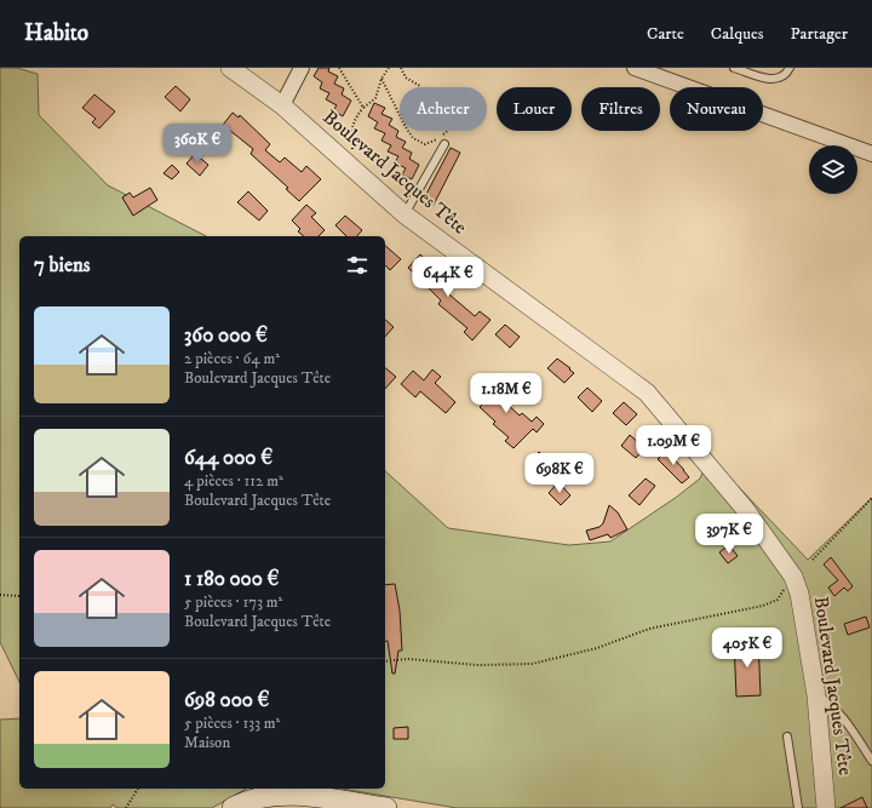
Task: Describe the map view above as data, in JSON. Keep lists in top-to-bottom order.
{
  "streets": {
    "street": ["Boulevard Jacques Tête"]
  },
  "page": {
    "header": "Habito",
    "nav": ["Carte", "Calques", "Partager"],
    "chip": [
      "Acheter",
      "Louer",
      "Filtres",
      "Nouveau"
    ],
    "price": [
      "360K €",
      "644K €",
      "1.18M €",
      "1.09M €",
      "698K €",
      "397K €",
      "405K €"
    ],
    "heading": "7 biens",
    "list": [
      {
        "name": "360 000 €",
        "note": "2 pièces · 64 m² · Boulevard Jacques Tête"
      },
      {
        "name": "644 000 €",
        "note": "4 pièces · 112 m² · Boulevard Jacques Tête"
      },
      {
        "name": "1 180 000 €",
        "note": "5 pièces · 173 m² · Boulevard Jacques Tête"
      },
      {
        "name": "698 000 €",
        "note": "5 pièces · 133 m² · Maison"
      }
    ]
  }
}
